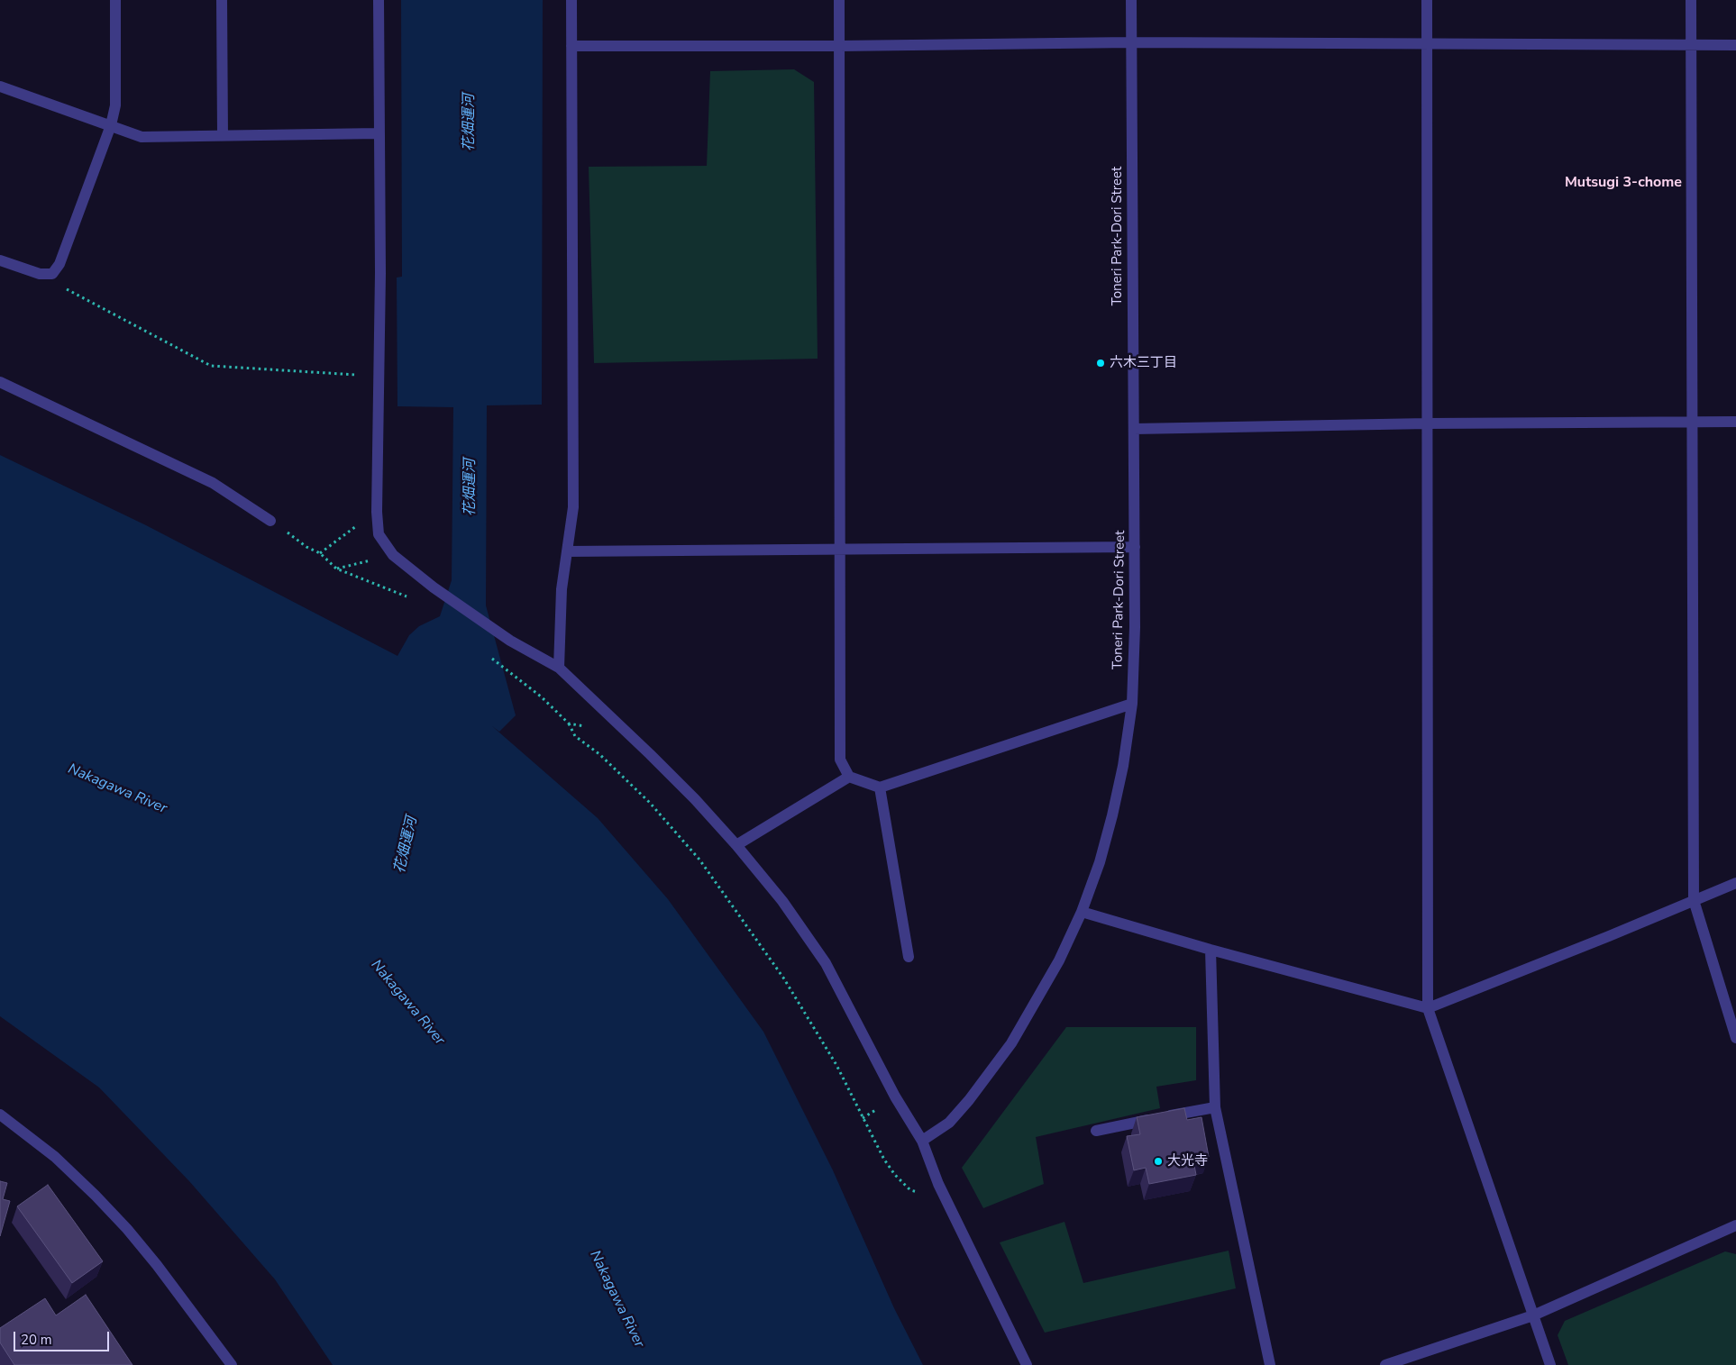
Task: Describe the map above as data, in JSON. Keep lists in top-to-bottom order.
{
  "streets": {
    "street": ["Toneri Park-Dori Street"]
  },
  "districts": ["Mutsugi 3-chome"],
  "water": ["花畑運河", "Nakagawa River"],
  "places": ["六木三丁目", "大光寺"],
  "scale_bar": "20 m"
}
